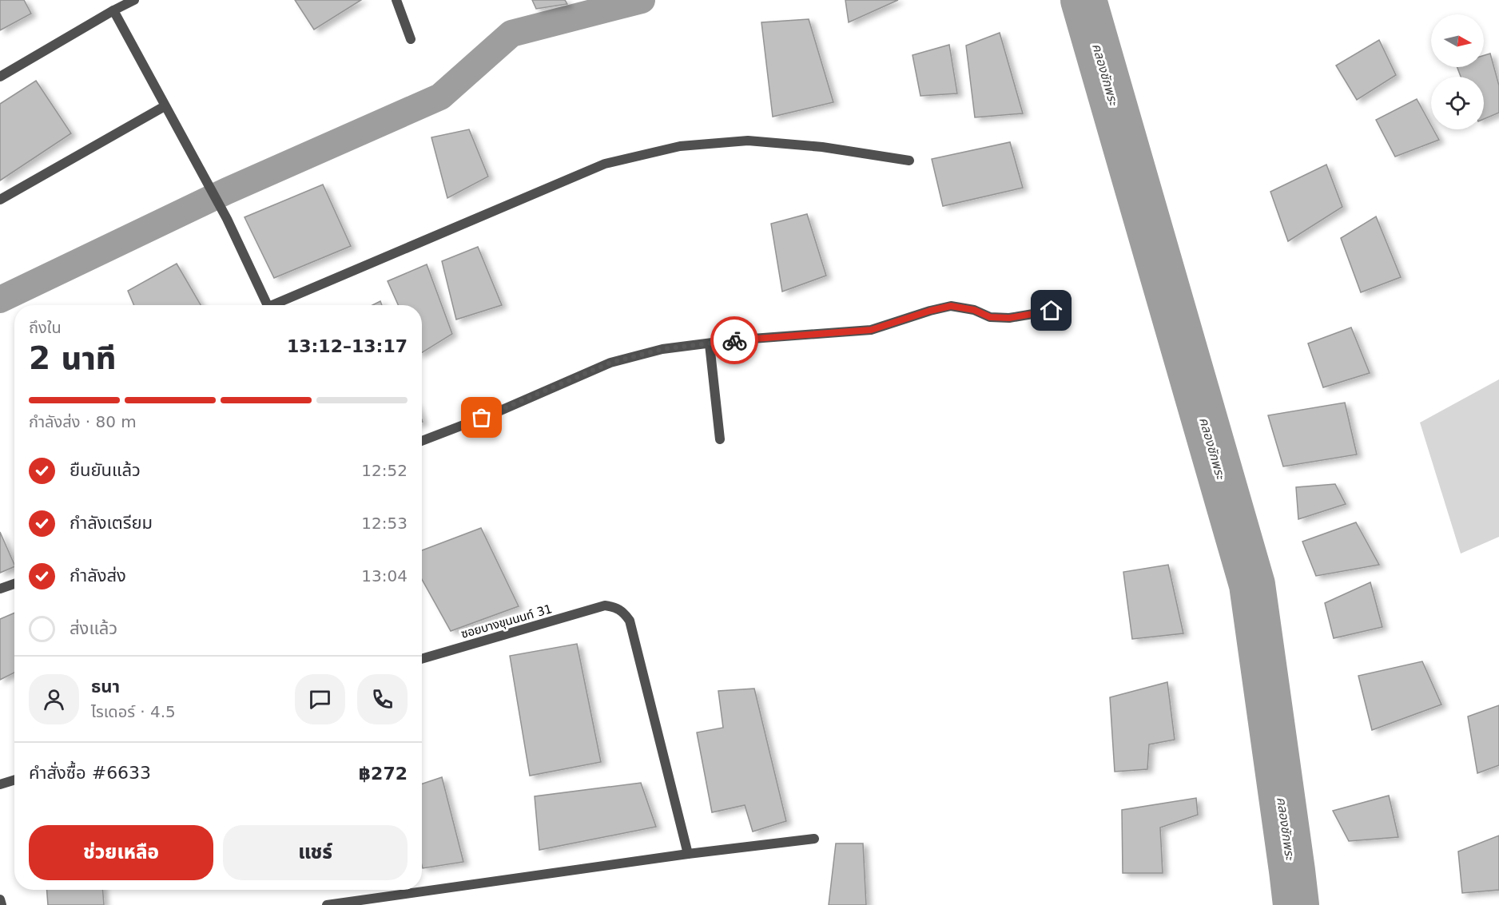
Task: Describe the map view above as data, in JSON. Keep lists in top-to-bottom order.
{
  "streets": {
    "street": ["ซอยบางขุนนนท์ 31"]
  },
  "water": ["คลองชักพระ"],
  "north": "right",
  "page": {
    "heading": ["2 นาที", "ถึงใน", "13:12–13:17"],
    "panel": [
      "ธนา",
      "ไรเดอร์ · 4.5",
      "คำสั่งซื้อ #6633",
      "฿272"
    ],
    "bar": "กำลังส่ง · 80 m",
    "list": [
      ["ยืนยันแล้ว", "12:52"],
      ["กำลังเตรียม", "12:53"],
      ["กำลังส่ง", "13:04"],
      "ส่งแล้ว"
    ],
    "buttons": ["ช่วยเหลือ", "แชร์"]
  }
}
